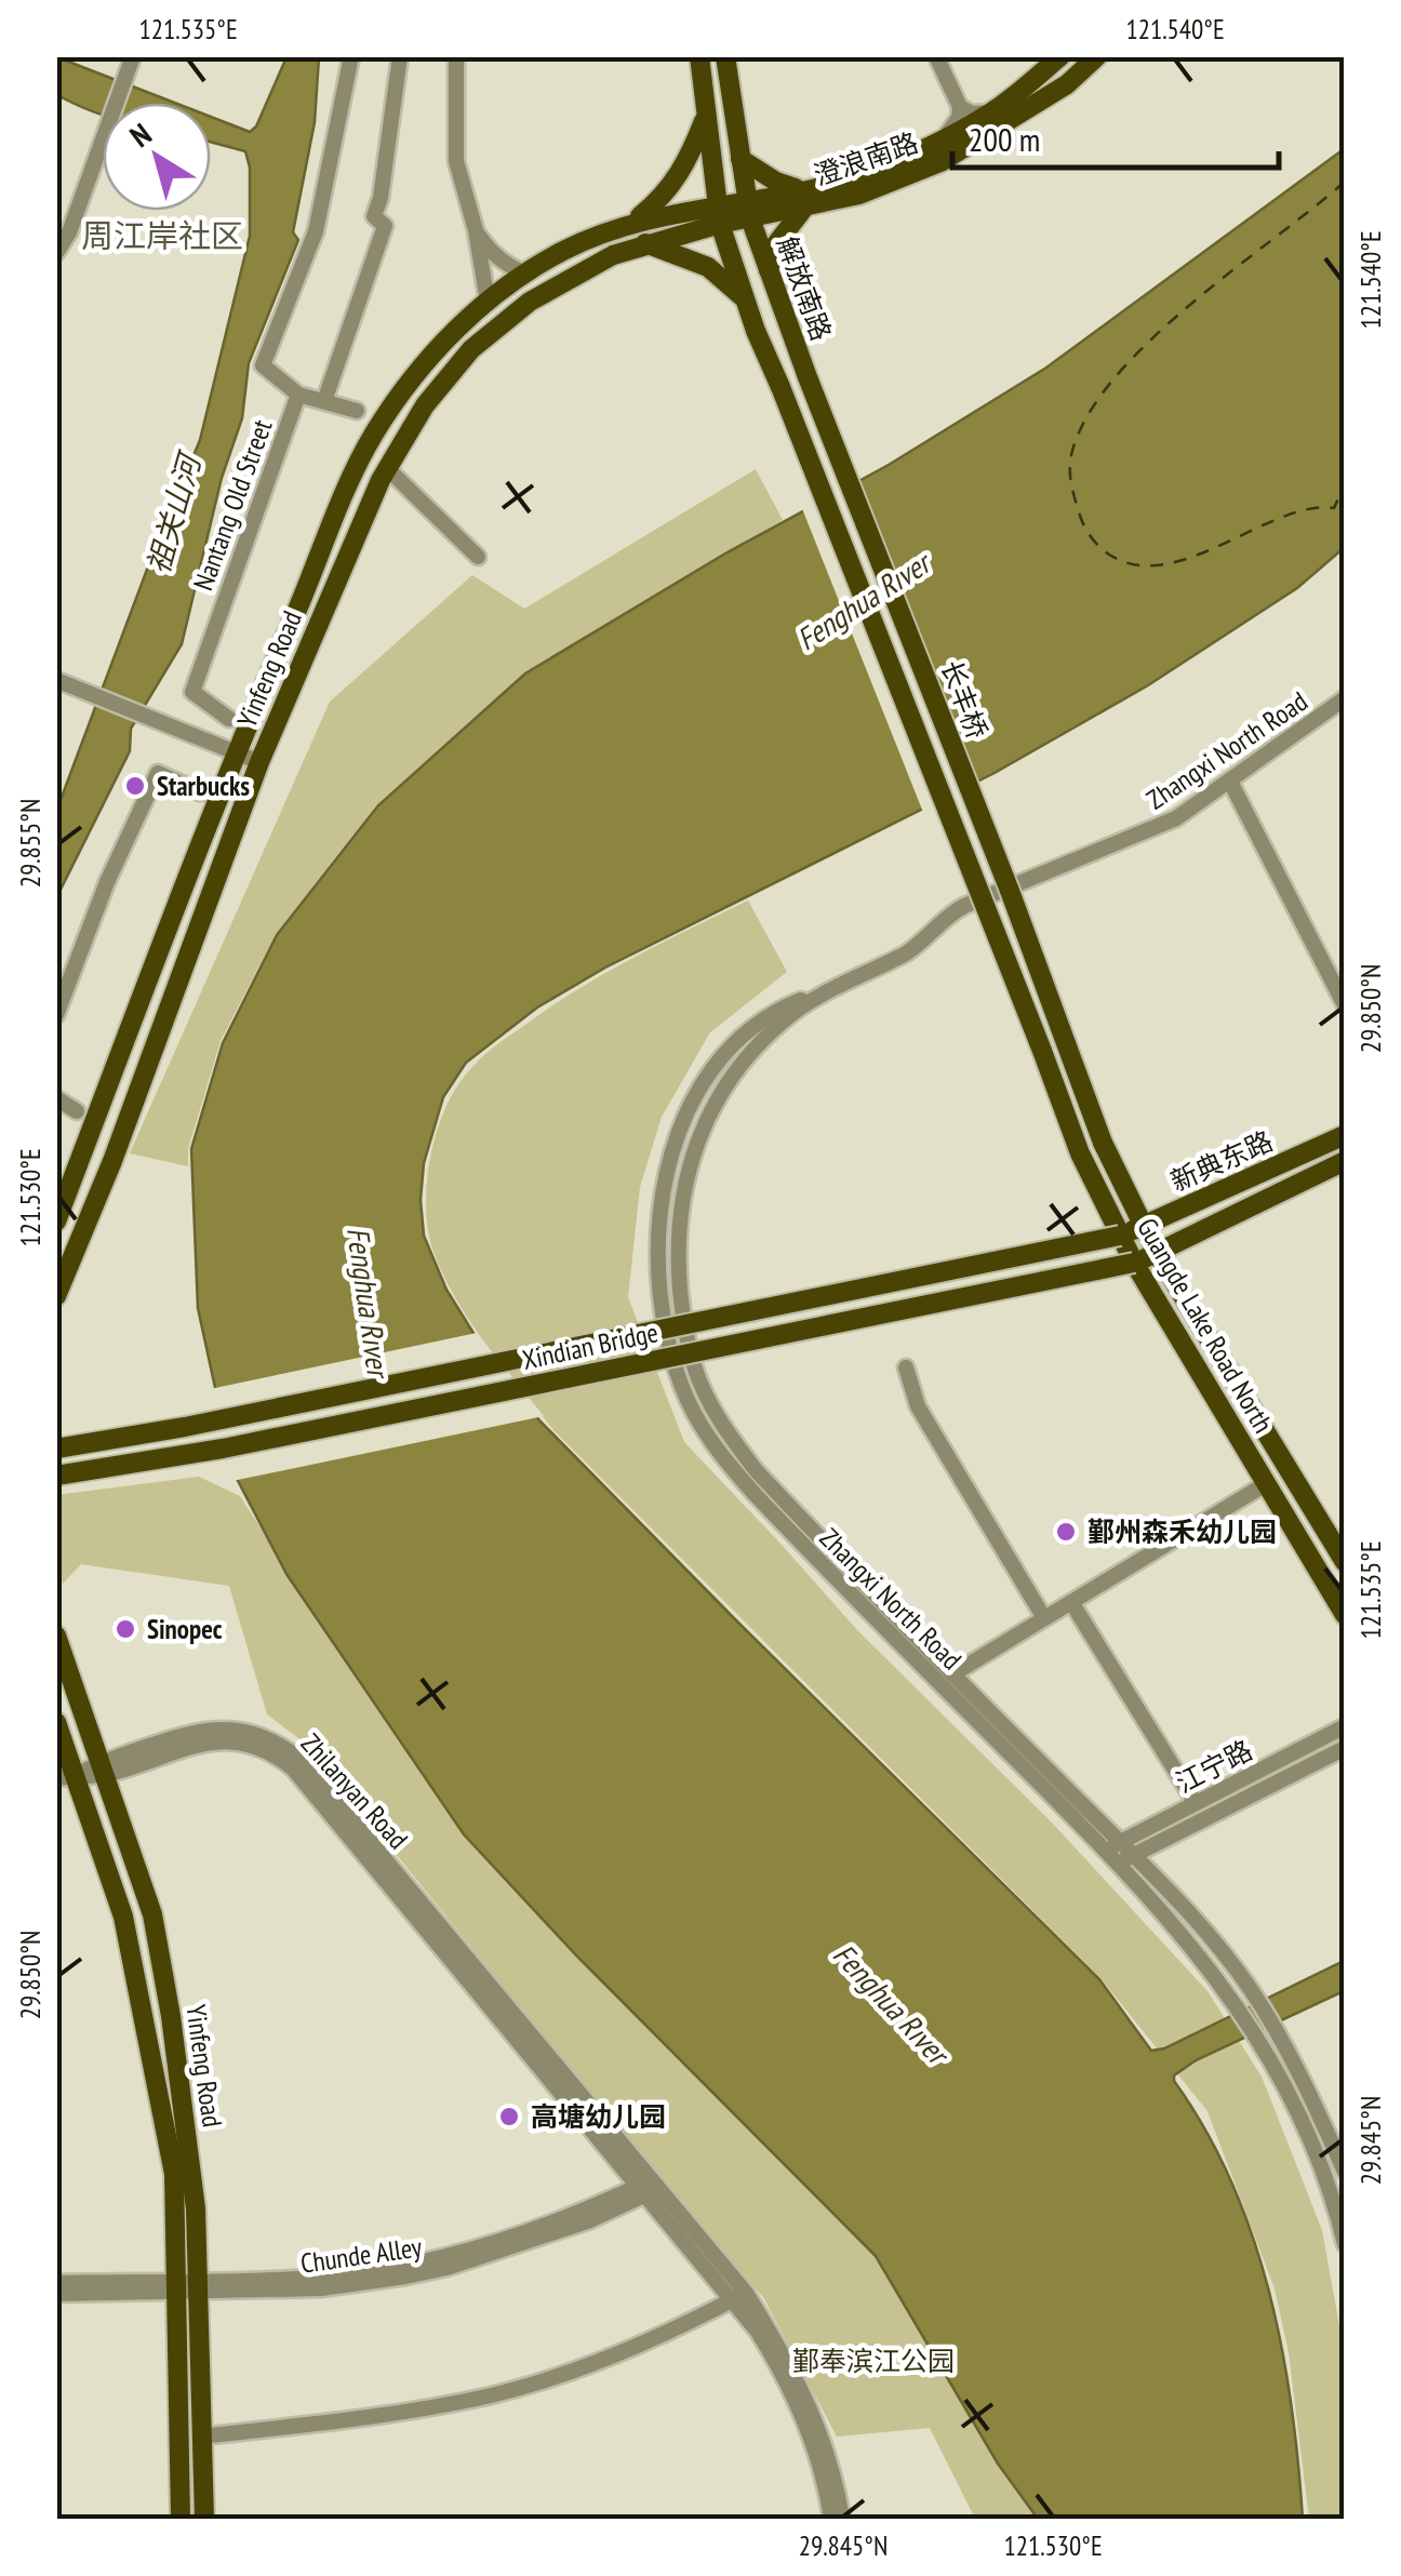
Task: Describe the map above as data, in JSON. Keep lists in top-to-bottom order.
{
  "streets": {
    "main road": [
      "澄浪南路",
      "解放南路",
      "Yinfeng Road",
      "长丰桥",
      "新典东路",
      "Guangde Lake Road North",
      "Xindian Bridge"
    ],
    "street": [
      "Nantang Old Street",
      "Zhangxi North Road",
      "江宁路",
      "Zhilanyan Road",
      "Chunde Alley"
    ]
  },
  "crossings": [
    ["澄浪南路", "解放南路"],
    ["澄浪南路", "Yinfeng Road"],
    ["解放南路", "Yinfeng Road"],
    ["解放南路", "长丰桥"],
    ["Yinfeng Road", "长丰桥"],
    ["Yinfeng Road", "Zhilanyan Road"],
    ["Yinfeng Road", "Chunde Alley"],
    ["长丰桥", "Guangde Lake Road North"],
    ["Zhangxi North Road", "江宁路"],
    ["新典东路", "Guangde Lake Road North"],
    ["新典东路", "Xindian Bridge"],
    ["Guangde Lake Road North", "Xindian Bridge"],
    ["Zhilanyan Road", "Chunde Alley"]
  ],
  "districts": ["周江岸社区"],
  "water": ["祖关山河", "Fenghua Rıver"],
  "parks": ["鄞奉滨江公园"],
  "places": [
    "Starbucks",
    "鄞州森禾幼儿园",
    "Sinopec",
    "高塘幼儿园"
  ],
  "scale_bar": "200 m",
  "north": "top left",
  "coordinates": [
    "121.535°E",
    "121.540°E",
    "29.855°N",
    "29.850°N",
    "121.530°E",
    "29.845°N"
  ]
}
